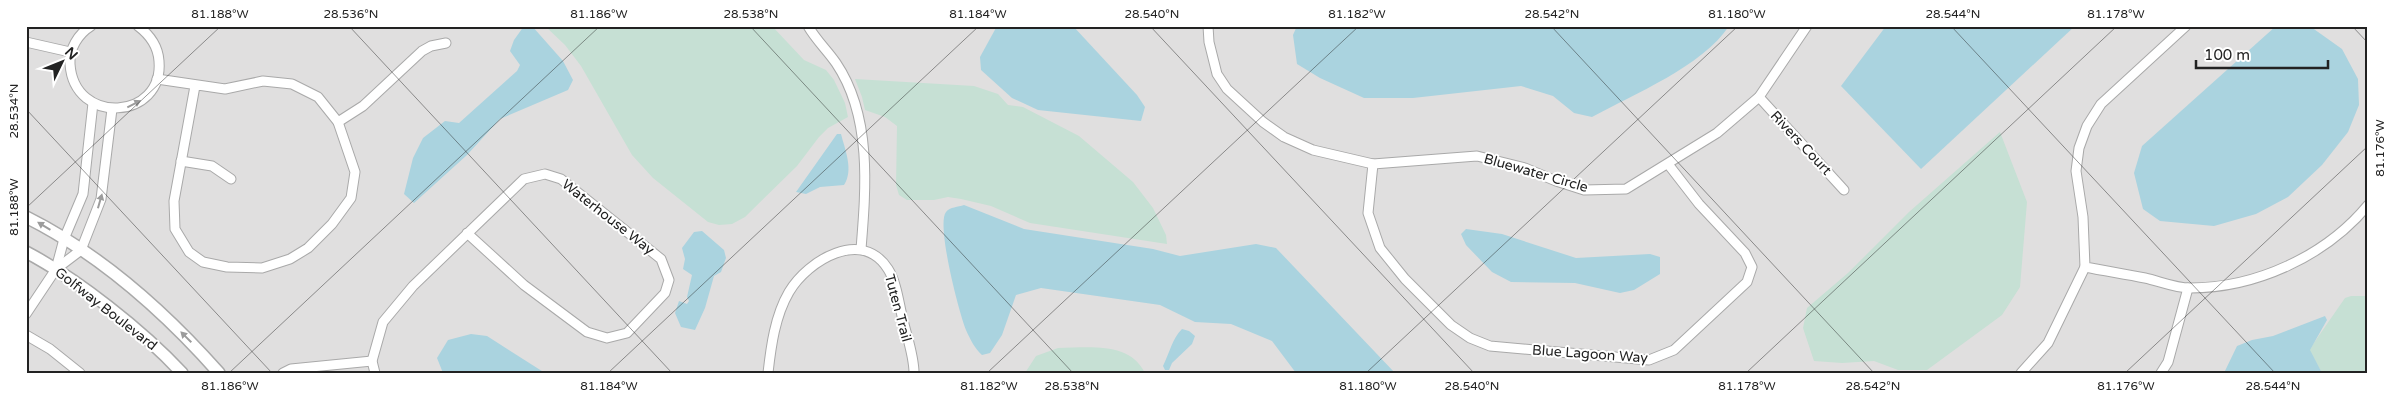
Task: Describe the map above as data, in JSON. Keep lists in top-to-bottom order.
{
  "streets": {
    "street": [
      "Rivers Court",
      "Bluewater Circle",
      "Waterhouse Way",
      "Tuten Trail",
      "Golfway Boulevard",
      "Blue Lagoon Way"
    ]
  },
  "crossings": [
    ["Rivers Court", "Bluewater Circle"],
    ["Bluewater Circle", "Blue Lagoon Way"]
  ],
  "scale_bar": "100 m",
  "north": "top right",
  "coordinates": [
    "81.188°W",
    "28.536°N",
    "81.186°W",
    "28.538°N",
    "81.184°W",
    "28.540°N",
    "81.182°W",
    "28.542°N",
    "81.180°W",
    "28.544°N",
    "81.178°W",
    "28.534°N",
    "81.176°W"
  ]
}
